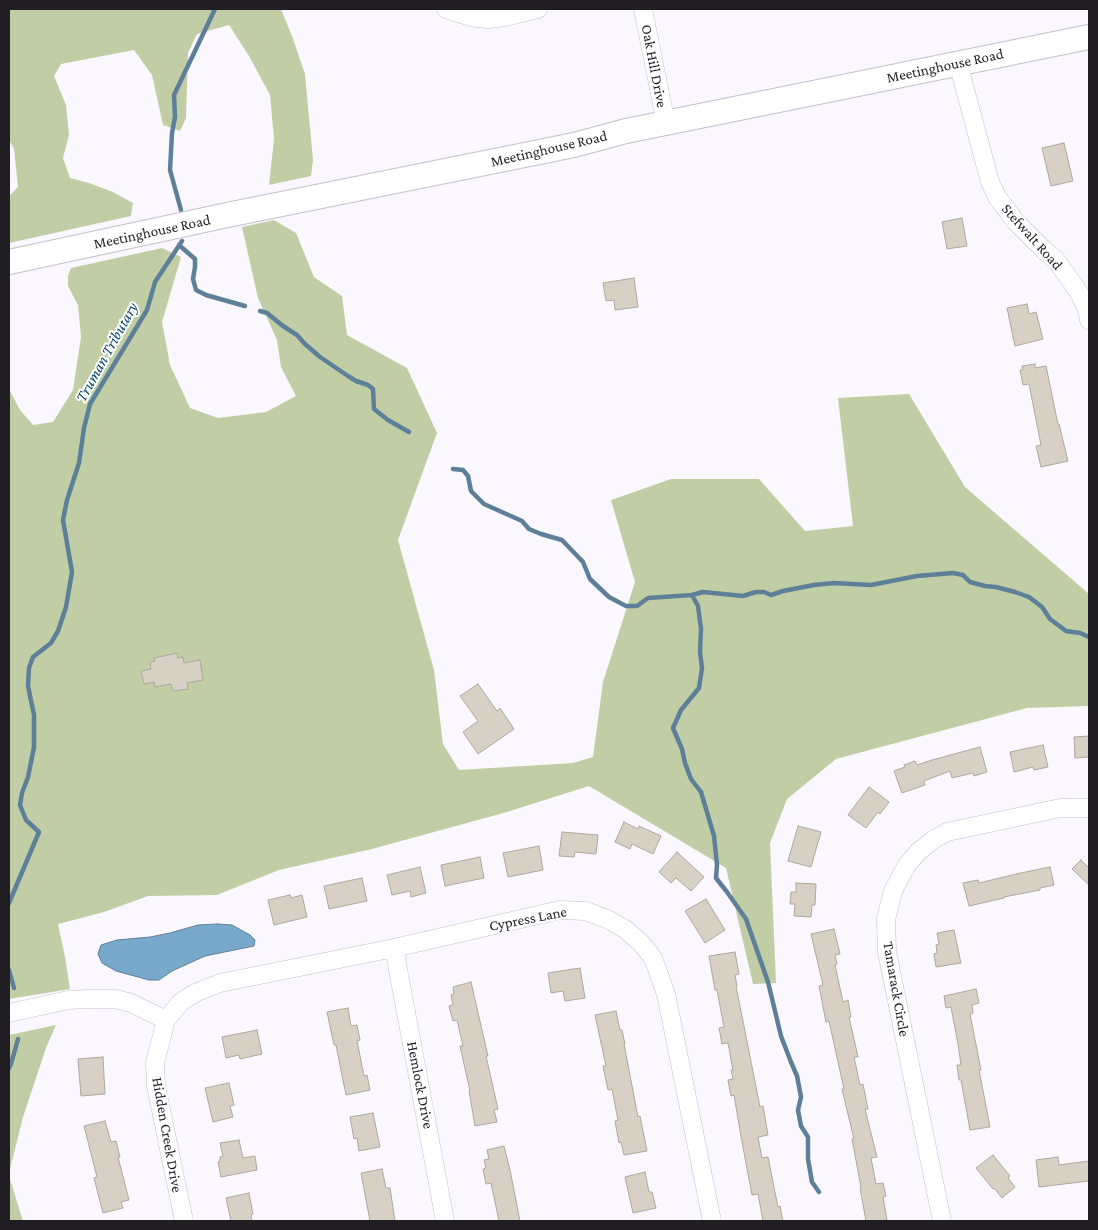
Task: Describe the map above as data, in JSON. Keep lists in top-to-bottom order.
{
  "streets": {
    "street": [
      "Oak Hill Drive",
      "Meetinghouse Road",
      "Stefwalt Road",
      "Cypress Lane",
      "Tamarack Circle",
      "Hemlock Drive",
      "Hidden Creek Drive"
    ]
  },
  "crossings": [
    ["Oak Hill Drive", "Meetinghouse Road"],
    ["Meetinghouse Road", "Stefwalt Road"],
    ["Cypress Lane", "Hemlock Drive"],
    ["Cypress Lane", "Hidden Creek Drive"]
  ],
  "water": ["Truman Tributary"]
}
